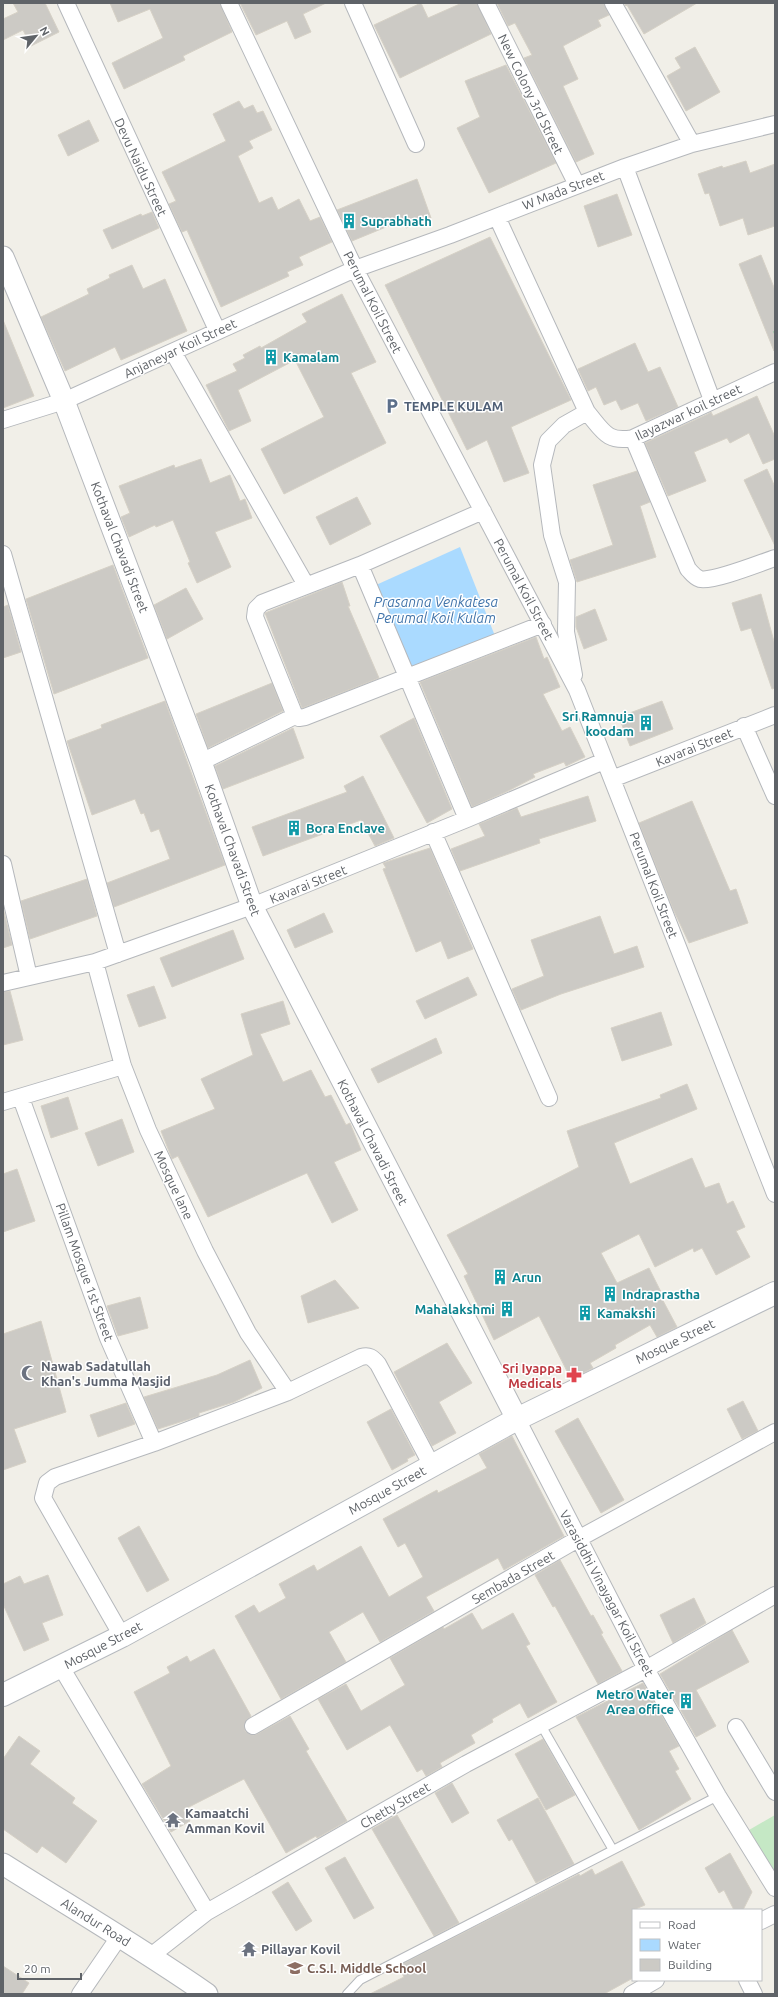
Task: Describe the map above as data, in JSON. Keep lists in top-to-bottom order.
{
  "streets": {
    "main road": ["Mosque Street"],
    "street": [
      "New Colony 3rd Street",
      "Devu Naidu Street",
      "W Mada Street",
      "Perumal Koil Street",
      "Anjaneyar Koil Street",
      "Ilayazwar koil street",
      "Kothaval Chavadi Street",
      "Kavarai Street",
      "Mosque lane",
      "Pillam Mosque 1st Street",
      "Sembada Street",
      "Varasiddhi Vinayagar Koil Street",
      "Chetty Street",
      "Alandur Road"
    ]
  },
  "crossings": [
    ["New Colony 3rd Street", "W Mada Street"],
    ["Devu Naidu Street", "Anjaneyar Koil Street"],
    ["W Mada Street", "Perumal Koil Street"],
    ["W Mada Street", "Anjaneyar Koil Street"],
    ["W Mada Street", "Ilayazwar koil street"],
    ["Perumal Koil Street", "Anjaneyar Koil Street"],
    ["Perumal Koil Street", "Kavarai Street"],
    ["Anjaneyar Koil Street", "Kothaval Chavadi Street"],
    ["Kothaval Chavadi Street", "Kavarai Street"],
    ["Kothaval Chavadi Street", "Mosque Street"],
    ["Kothaval Chavadi Street", "Varasiddhi Vinayagar Koil Street"],
    ["Kavarai Street", "Mosque lane"],
    ["Mosque Street", "Varasiddhi Vinayagar Koil Street"],
    ["Sembada Street", "Varasiddhi Vinayagar Koil Street"],
    ["Varasiddhi Vinayagar Koil Street", "Chetty Street"],
    ["Chetty Street", "Alandur Road"]
  ],
  "water": ["Prasanna Venkatesa Perumal Koil Kulam"],
  "places": {
    "building": [
      "Suprabhath",
      "Kamalam",
      "Sri Ramnuja koodam",
      "Bora Enclave",
      "Arun",
      "Indraprastha",
      "Mahalakshmi",
      "Kamakshi",
      "Metro Water Area office"
    ],
    "parking": ["TEMPLE KULAM"],
    "mosque": ["Nawab Sadatullah Khan's Jumma Masjid"],
    "pharmacy": ["Sri Iyappa Medicals"],
    "temple": ["Kamaatchi Amman Kovil", "Pillayar Kovil"],
    "school or university": ["C.S.I. Middle School"]
  },
  "legend": ["Road", "Water", "Building"],
  "scale_bar": "20 m",
  "north": "top right"
}
